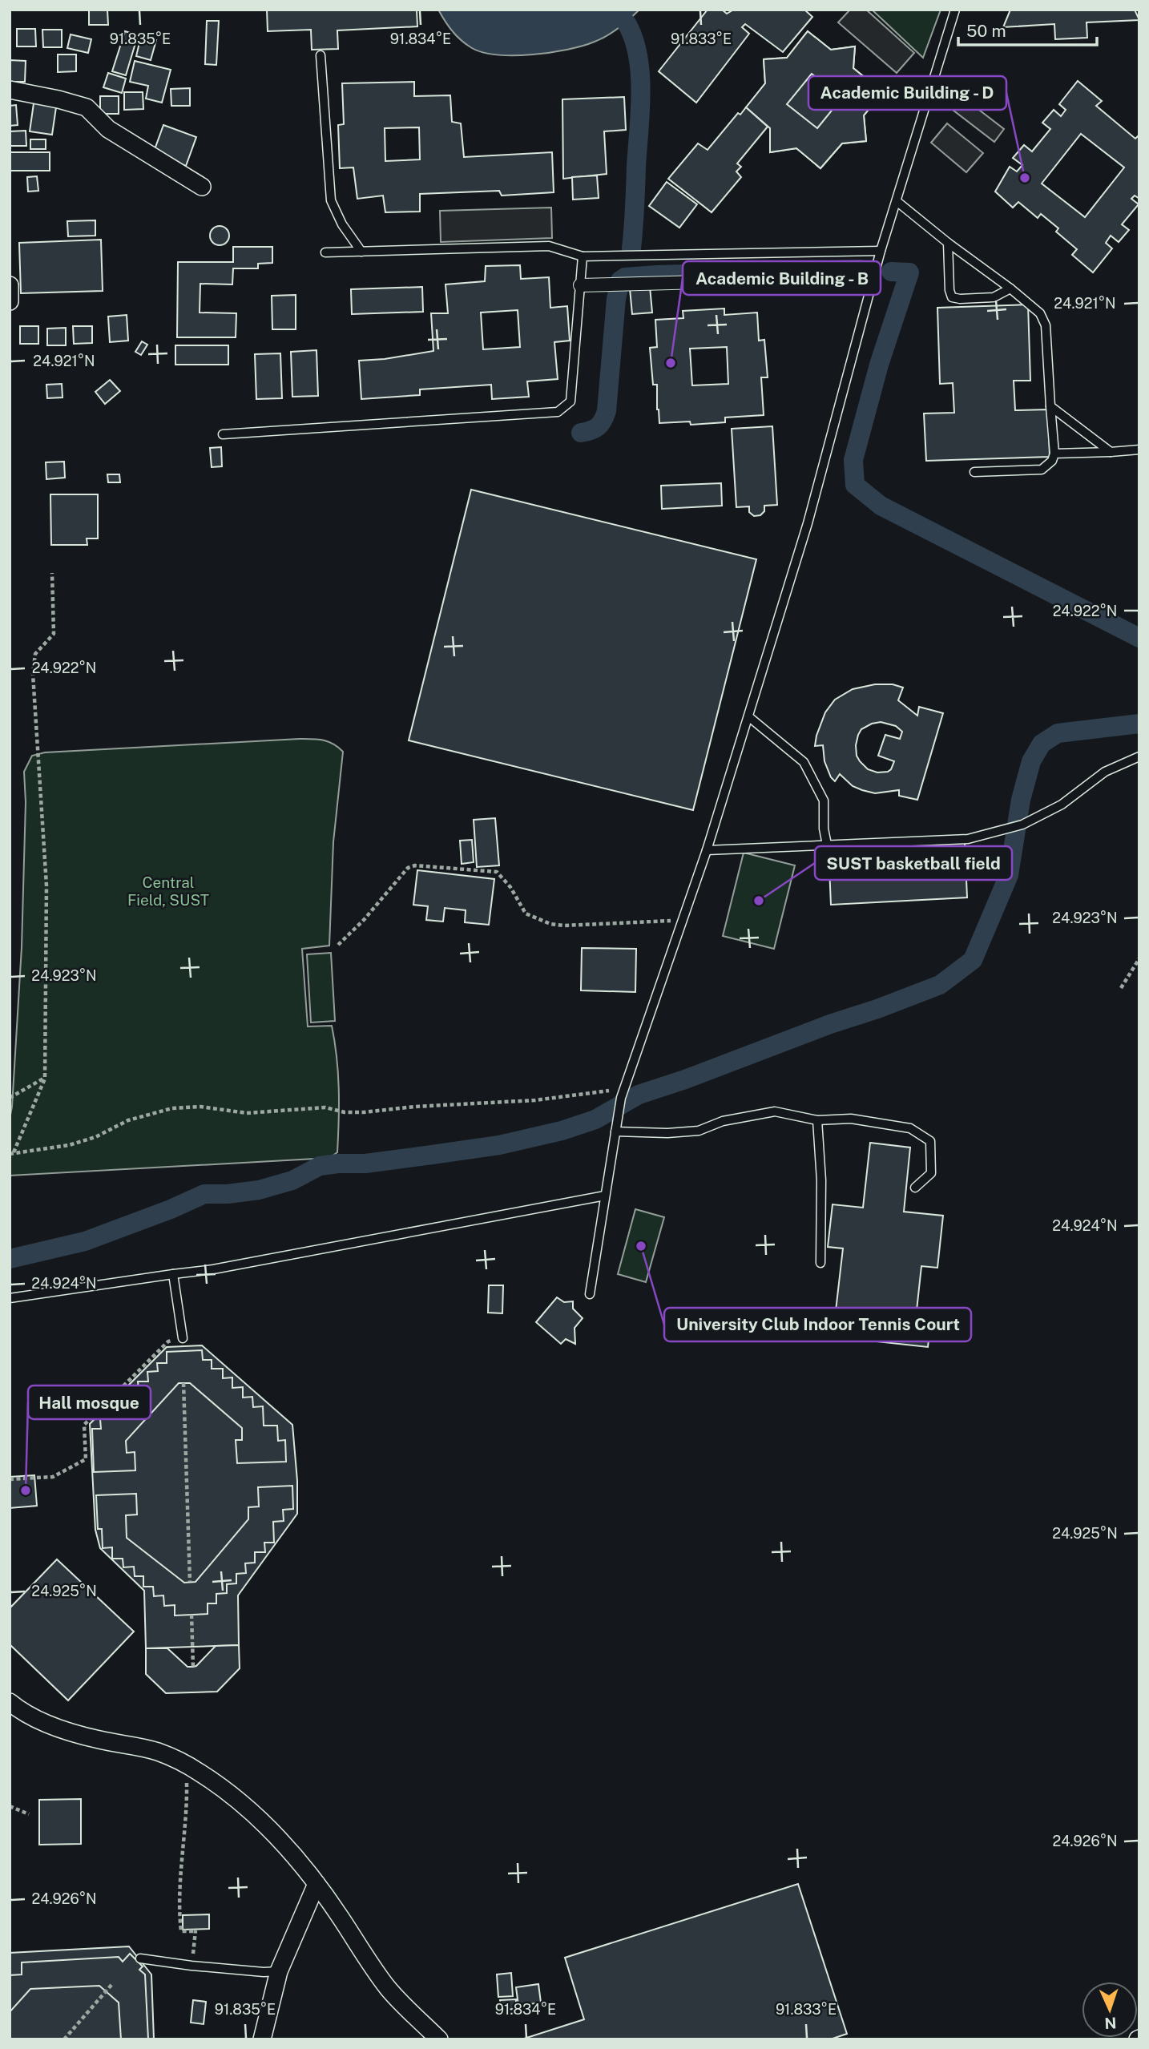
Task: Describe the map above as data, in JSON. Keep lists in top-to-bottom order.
{
  "parks": ["Central Field, SUST"],
  "places": [
    "Academic Building - D",
    "Academic Building - B",
    "SUST basketball field",
    "University Club Indoor Tennis Court",
    "Hall mosque"
  ],
  "scale_bar": "50 m",
  "north": "bottom",
  "coordinates": [
    "91.835°E",
    "91.834°E",
    "91.833°E",
    "24.921°N",
    "24.922°N",
    "24.923°N",
    "24.924°N",
    "24.925°N",
    "24.926°N"
  ]
}
